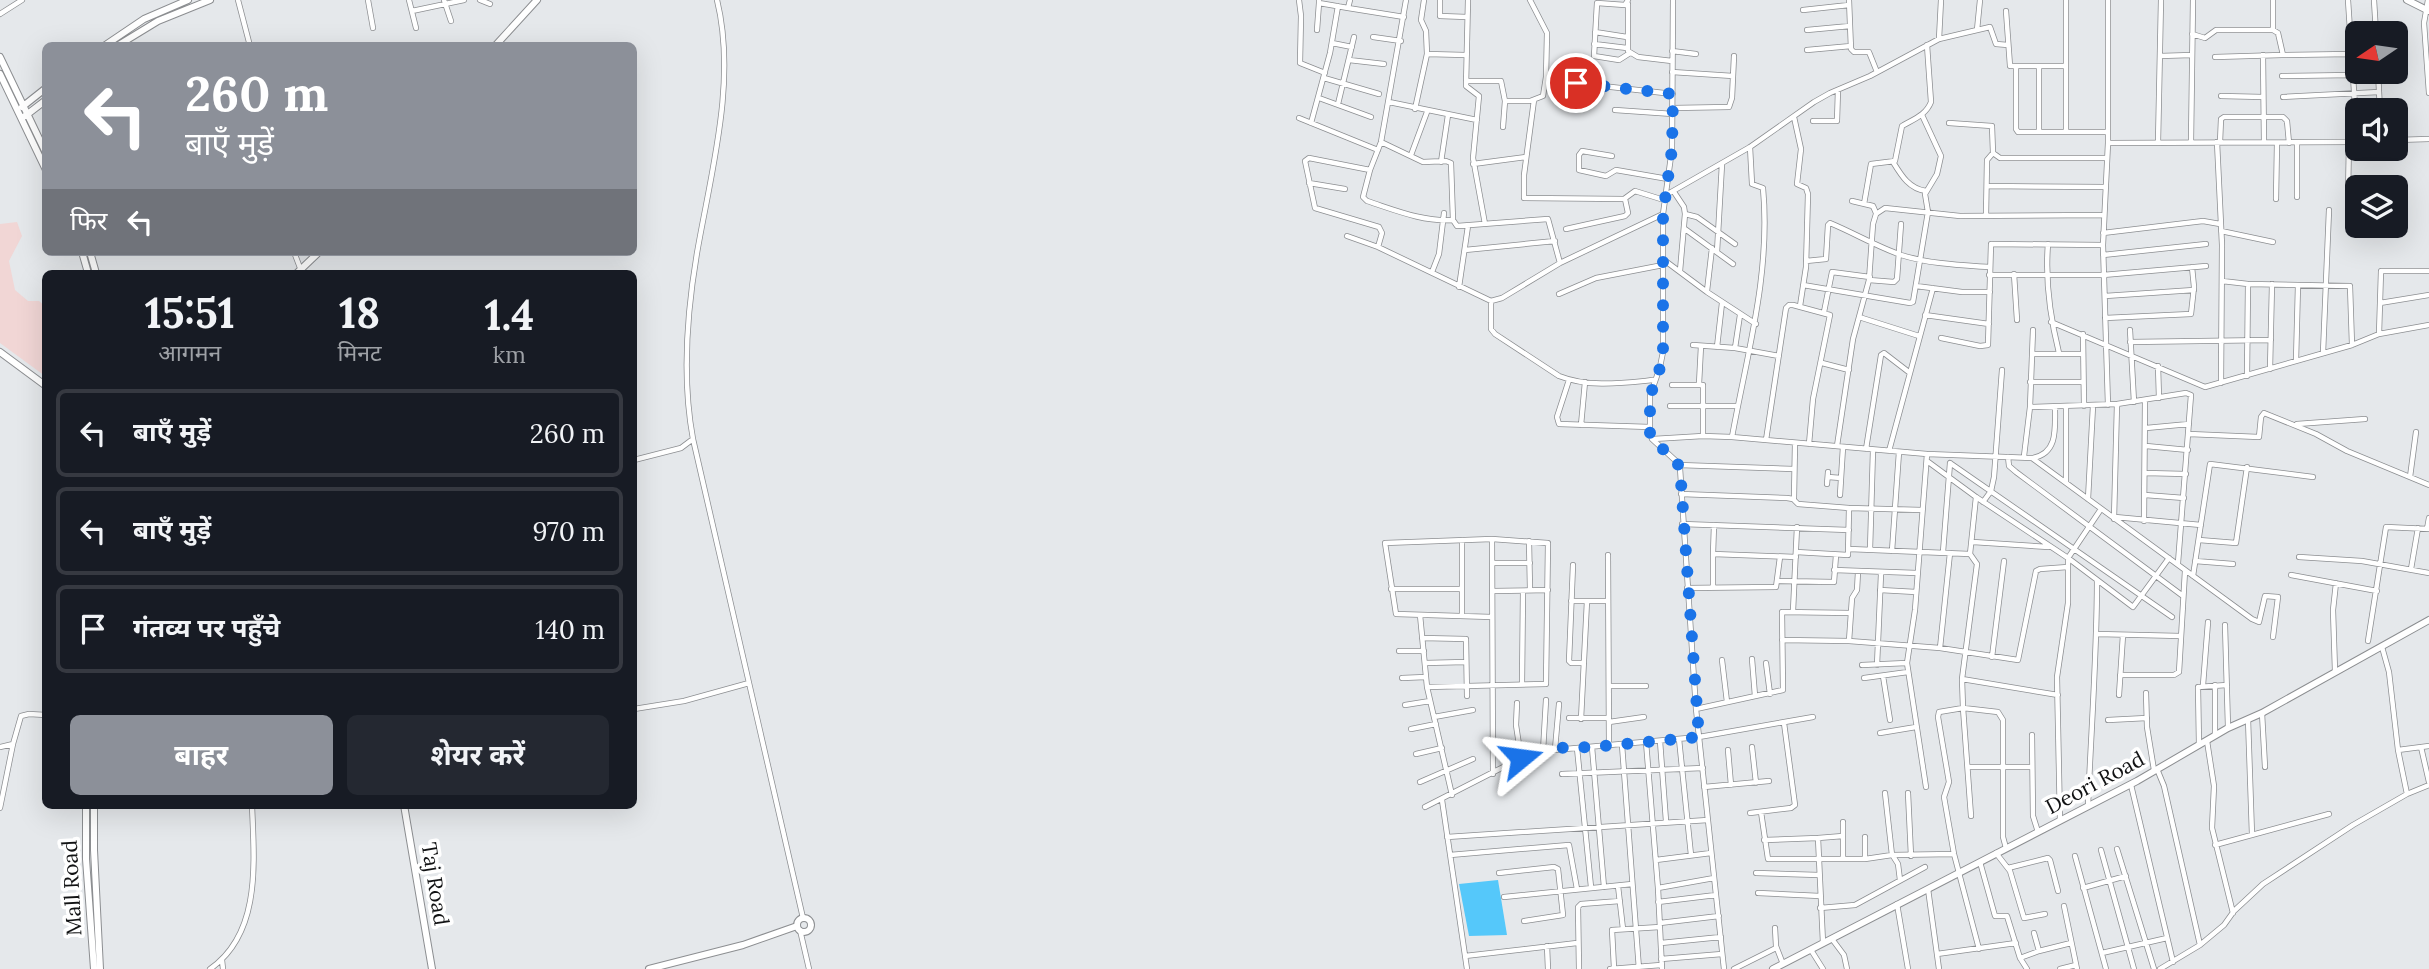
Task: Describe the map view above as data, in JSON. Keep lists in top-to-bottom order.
{
  "streets": {
    "street": ["Deori Road", "Taj Road", "Mall Road"]
  },
  "north": "left",
  "page": {
    "turn": ["260 m", "बाएँ मुड़ें"],
    "then": "फिर",
    "eta": [
      "15:51",
      "आगमन",
      "18",
      "मिनट",
      "1.4",
      "km"
    ],
    "list": [
      {
        "name": "बाएँ मुड़ें",
        "value": "260 m"
      },
      {
        "name": "बाएँ मुड़ें",
        "value": "970 m"
      },
      {
        "name": "गंतव्य पर पहुँचे",
        "value": "140 m"
      }
    ],
    "buttons": ["बाहर", "शेयर करें"]
  }
}
